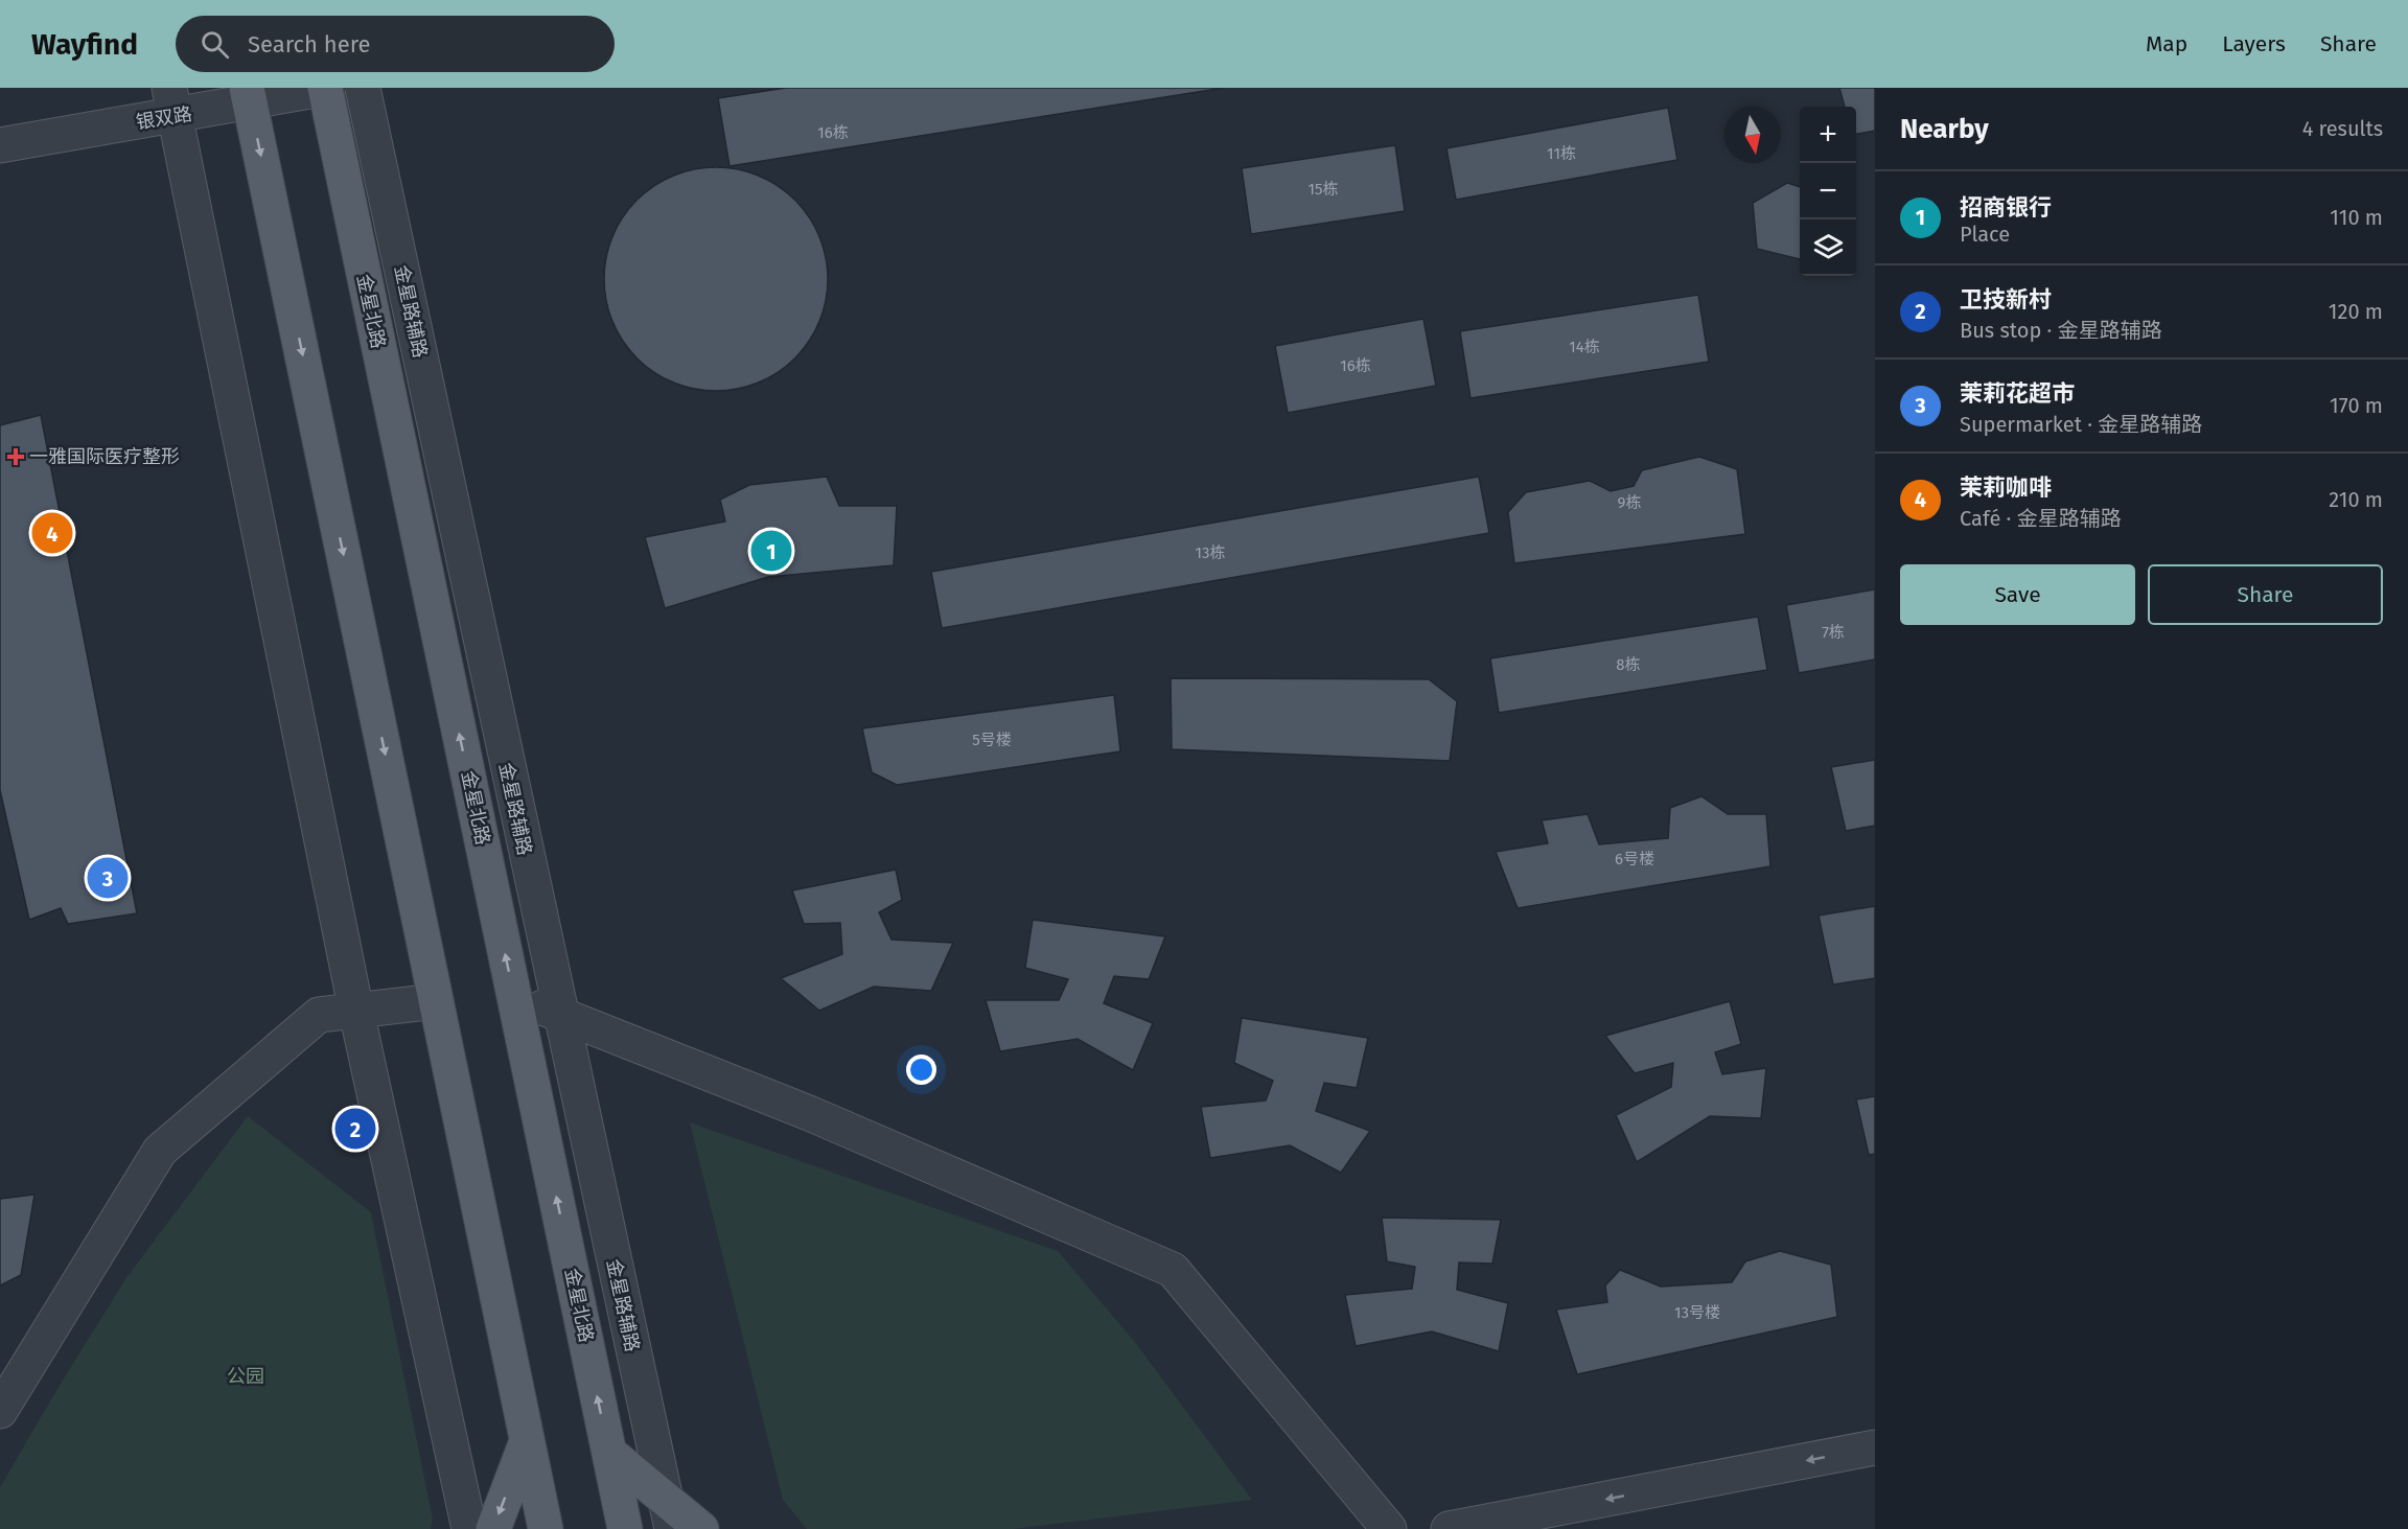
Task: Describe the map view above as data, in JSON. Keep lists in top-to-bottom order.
{
  "streets": {
    "main road": ["金星北路"],
    "street": ["银双路", "金星路辅路"]
  },
  "crossings": [
    ["银双路", "金星北路"]
  ],
  "parks": ["公园"],
  "places": {
    "health": ["一雅国际医疗整形"]
  },
  "house_numbers": [
    "16栋",
    "11栋",
    "15栋",
    "14栋",
    "16栋",
    "9栋",
    "13栋",
    "7栋",
    "8栋",
    "5号楼",
    "6号楼",
    "13号楼"
  ],
  "north": "bottom",
  "page": {
    "header": "Wayfind",
    "search": "Search here",
    "nav": ["Map", "Layers", "Share"],
    "heading": ["Nearby", "4 results"],
    "map_buttons": ["+", "−"],
    "list": [
      {
        "mark": "1",
        "name": "招商银行",
        "note": "Place",
        "value": "110 m"
      },
      {
        "mark": "2",
        "name": "卫技新村",
        "note": "Bus stop · 金星路辅路",
        "value": "120 m"
      },
      {
        "mark": "3",
        "name": "茉莉花超市",
        "note": "Supermarket · 金星路辅路",
        "value": "170 m"
      },
      {
        "mark": "4",
        "name": "茉莉咖啡",
        "note": "Café · 金星路辅路",
        "value": "210 m"
      }
    ],
    "pins": [
      "4",
      "1",
      "3",
      "2"
    ],
    "buttons": ["Save", "Share"]
  }
}
